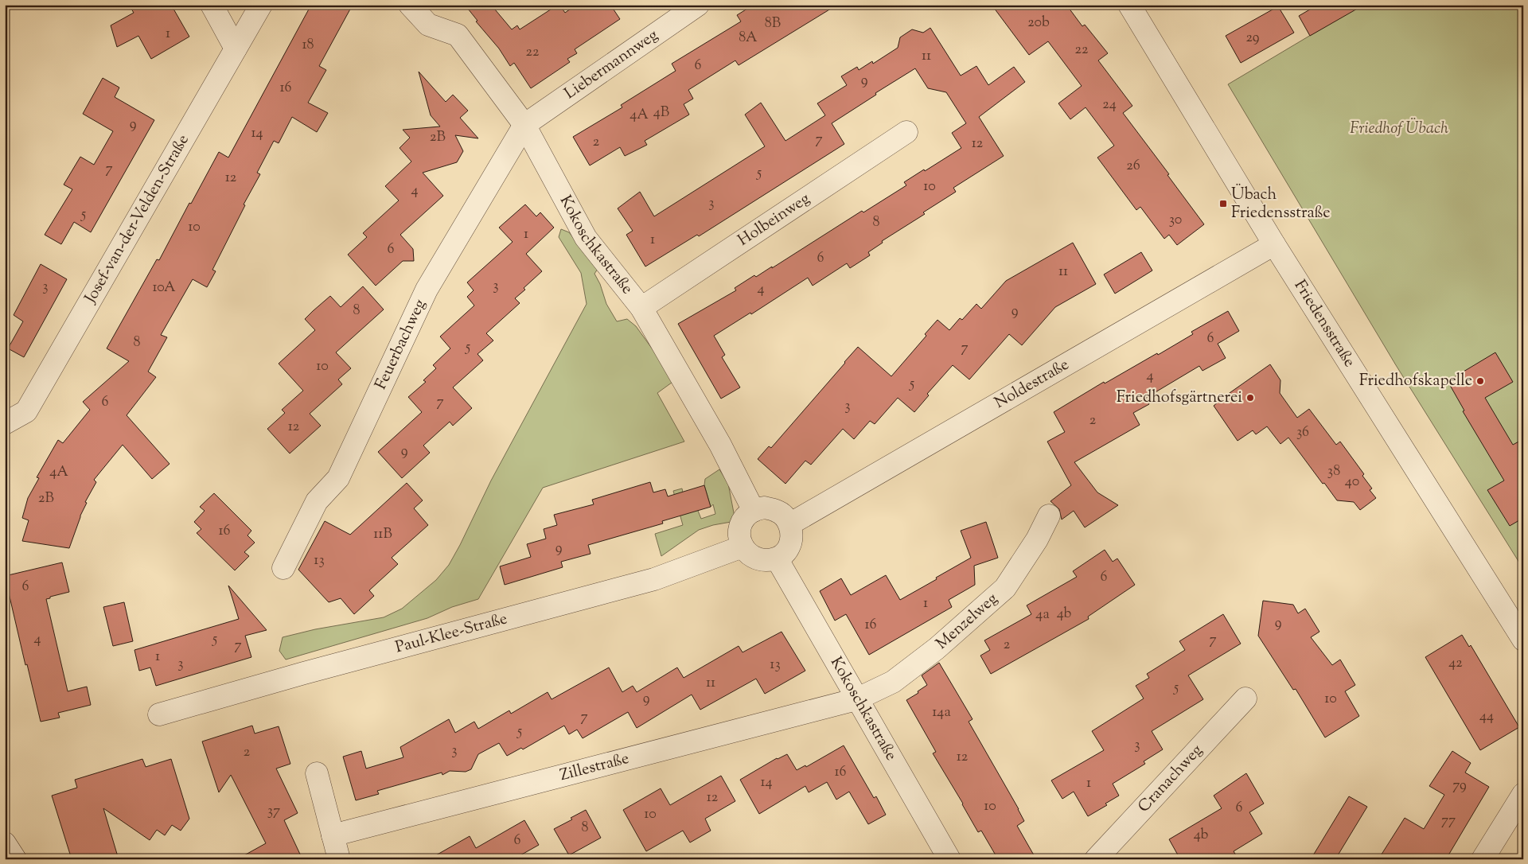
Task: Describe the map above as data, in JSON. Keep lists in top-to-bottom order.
{
  "streets": {
    "street": [
      "Liebermannweg",
      "Josef-van-der-Velden-Straße",
      "Holbeinweg",
      "Kokoschkastraße",
      "Friedensstraße",
      "Feuerbachweg",
      "Noldestraße",
      "Menzelweg",
      "Paul-Klee-Straße",
      "Zillestraße",
      "Cranachweg"
    ]
  },
  "crossings": [
    ["Liebermannweg", "Kokoschkastraße"],
    ["Liebermannweg", "Feuerbachweg"],
    ["Holbeinweg", "Kokoschkastraße"],
    ["Kokoschkastraße", "Feuerbachweg"],
    ["Kokoschkastraße", "Noldestraße"],
    ["Kokoschkastraße", "Menzelweg"],
    ["Kokoschkastraße", "Paul-Klee-Straße"],
    ["Kokoschkastraße", "Zillestraße"],
    ["Friedensstraße", "Noldestraße"],
    ["Noldestraße", "Paul-Klee-Straße"],
    ["Menzelweg", "Zillestraße"]
  ],
  "parks": ["Friedhof Übach"],
  "places": {
    "transit": ["Übach Friedensstraße"],
    "other": ["Friedhofskapelle", "Friedhofsgärtnerei"]
  },
  "house_numbers": [
    "20b",
    "8B",
    "1",
    "8A",
    "29",
    "18",
    "22",
    "22",
    "11",
    "6",
    "9",
    "16",
    "24",
    "4B",
    "4A",
    "9",
    "14",
    "2B",
    "7",
    "2",
    "12",
    "26",
    "7",
    "5",
    "12",
    "10",
    "4",
    "3",
    "5",
    "30",
    "8",
    "10",
    "1",
    "1",
    "6",
    "6",
    "11",
    "3",
    "3",
    "10A",
    "4",
    "8",
    "9",
    "6",
    "8",
    "5",
    "7",
    "10",
    "4",
    "5",
    "6",
    "7",
    "3",
    "2",
    "12",
    "36",
    "9",
    "38",
    "4A",
    "40",
    "2B",
    "16",
    "11B",
    "9",
    "13",
    "6",
    "6",
    "1",
    "4b",
    "4a",
    "9",
    "16",
    "4",
    "5",
    "7",
    "2",
    "7",
    "1",
    "42",
    "3",
    "13",
    "11",
    "5",
    "9",
    "10",
    "14a",
    "44",
    "7",
    "5",
    "3",
    "3",
    "2",
    "12",
    "16",
    "14",
    "1",
    "79",
    "12",
    "10",
    "6",
    "37",
    "10",
    "77",
    "8",
    "4b",
    "6"
  ]
}
